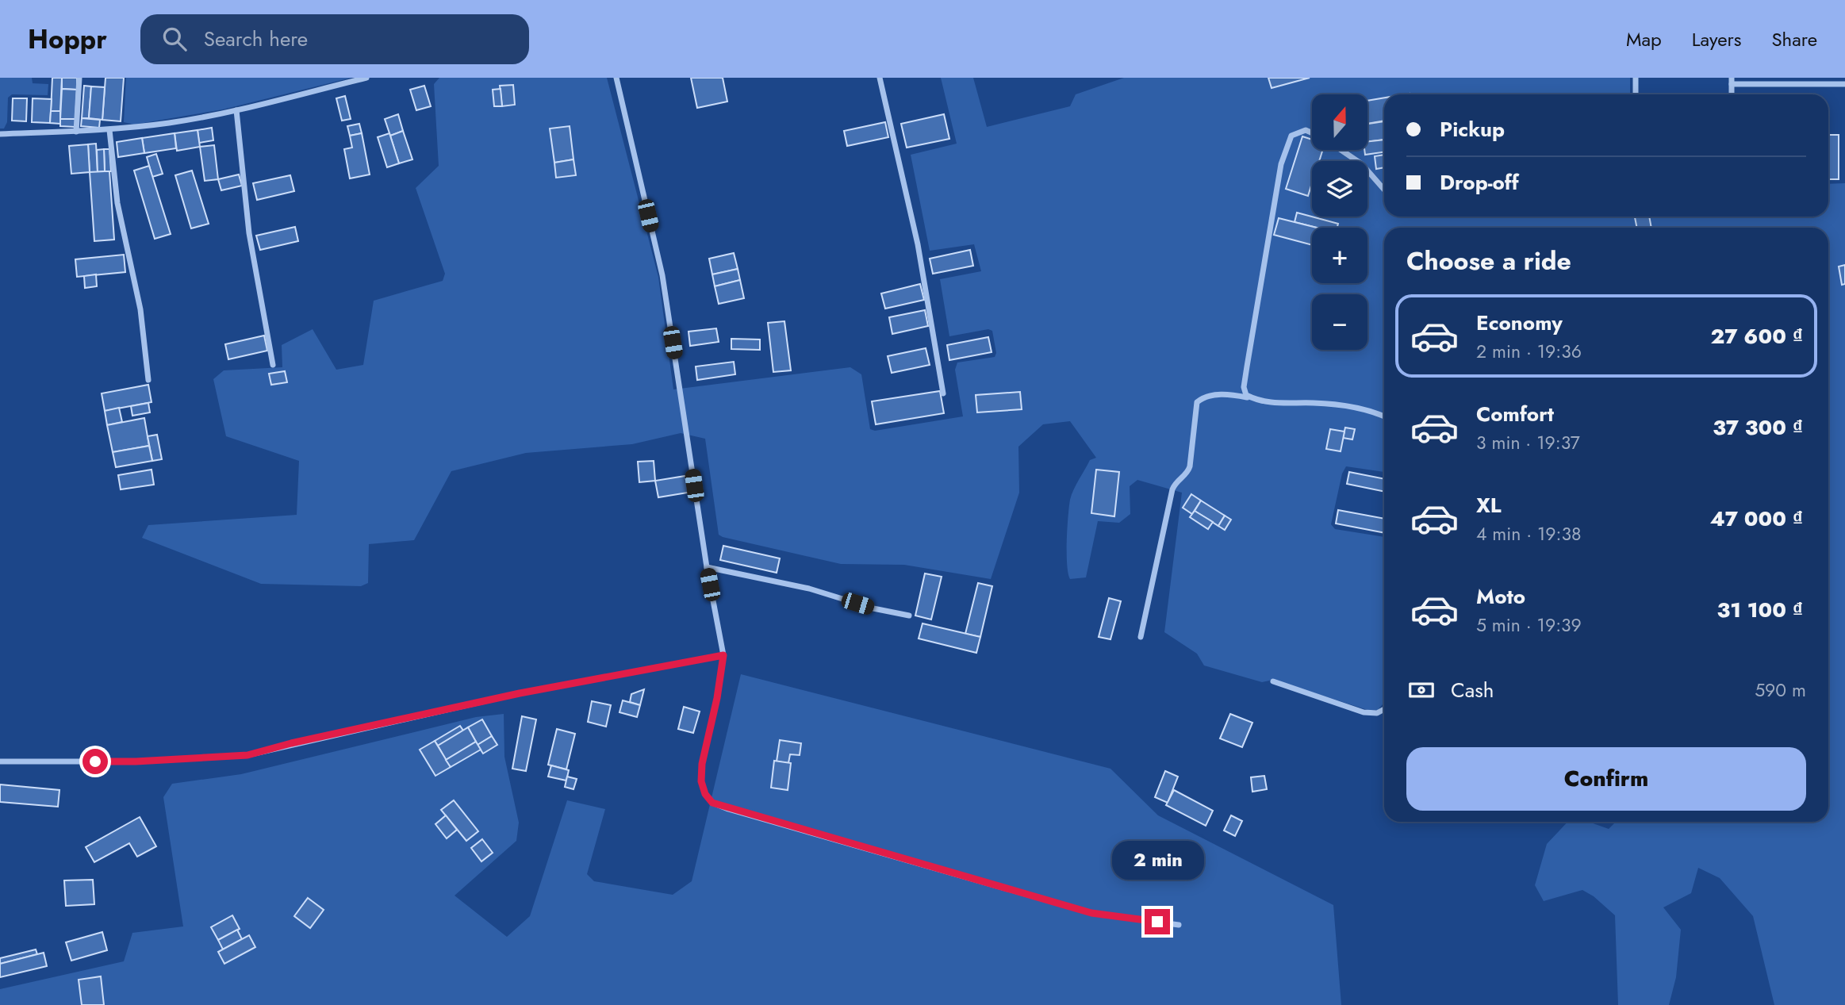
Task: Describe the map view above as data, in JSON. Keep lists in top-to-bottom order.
{
  "north": "top",
  "page": {
    "header": "Hoppr",
    "search": "Search here",
    "nav": ["Map", "Layers", "Share"],
    "map_buttons": ["+", "−"],
    "banner": ["Pickup", "Drop-off"],
    "heading": "Choose a ride",
    "list": [
      {
        "name": "Economy",
        "note": "2 min · 19:36",
        "value": "27 600 ₫"
      },
      {
        "name": "Comfort",
        "note": "3 min · 19:37",
        "value": "37 300 ₫"
      },
      {
        "name": "XL",
        "note": "4 min · 19:38",
        "value": "47 000 ₫"
      },
      {
        "name": "Moto",
        "note": "5 min · 19:39",
        "value": "31 100 ₫"
      }
    ],
    "pay": ["Cash", "590 m"],
    "buttons": "Confirm",
    "bubble": "2 min"
  }
}
